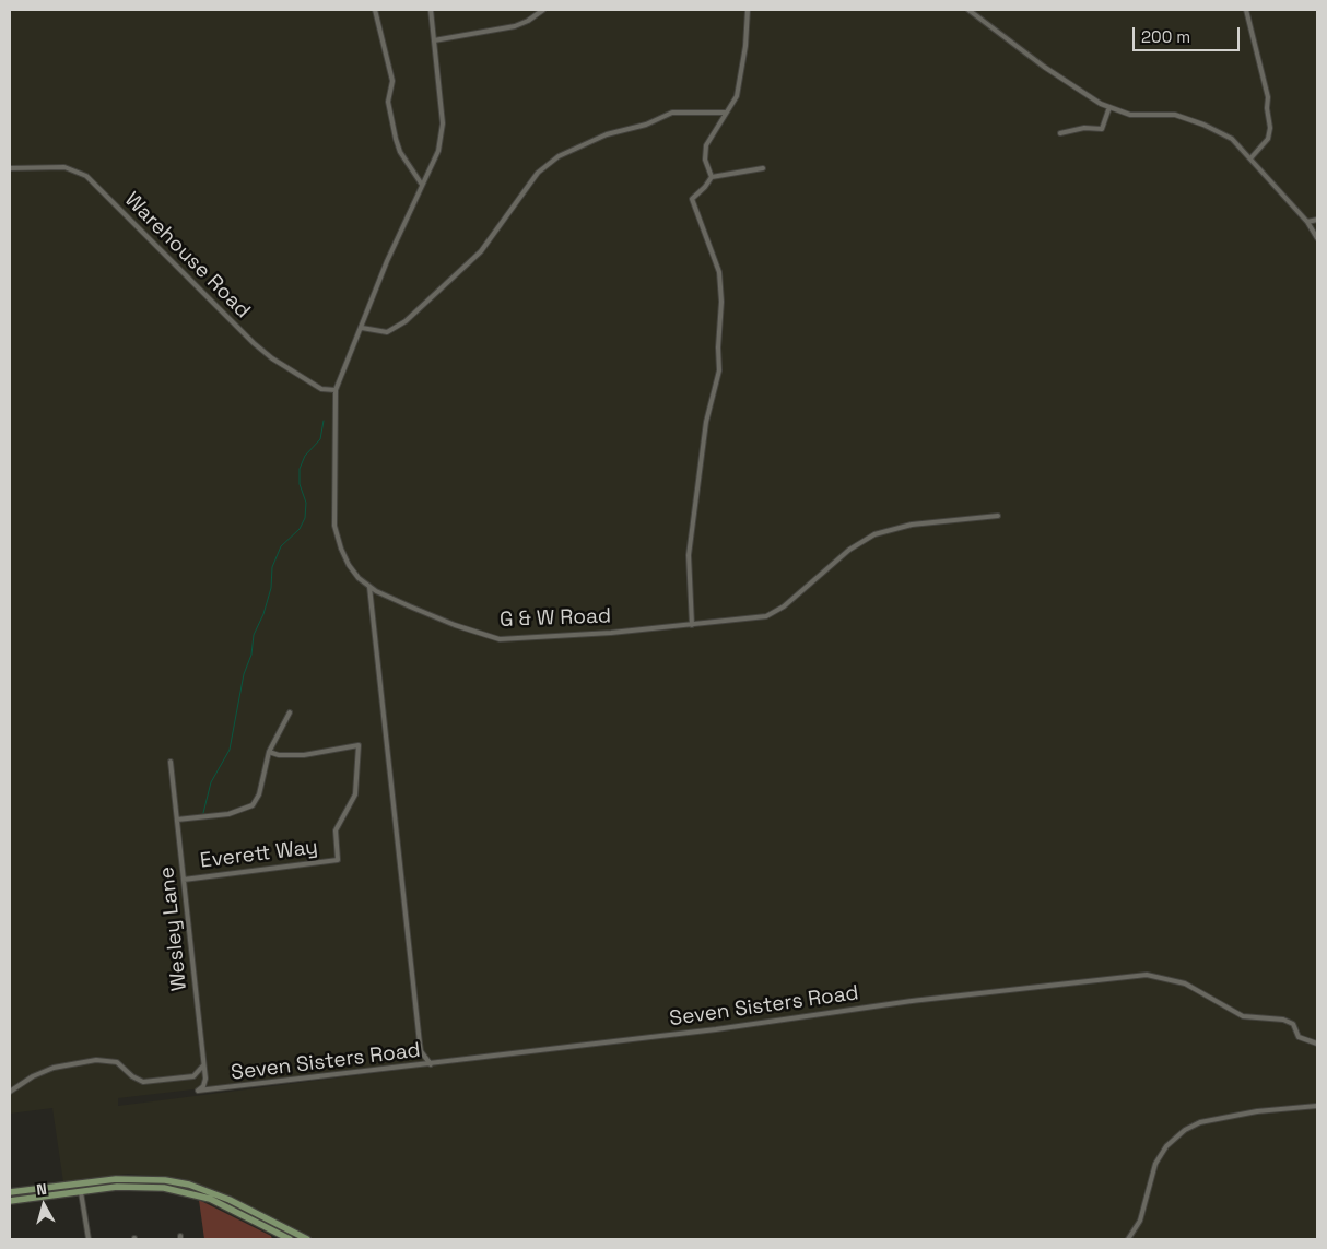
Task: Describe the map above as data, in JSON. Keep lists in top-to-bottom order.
{
  "streets": {
    "street": [
      "Warehouse Road",
      "G & W Road",
      "Everett Way",
      "Wesley Lane",
      "Seven Sisters Road"
    ]
  },
  "crossings": [
    ["Warehouse Road", "G & W Road"],
    ["Everett Way", "Wesley Lane"],
    ["Wesley Lane", "Seven Sisters Road"]
  ],
  "scale_bar": "200 m",
  "north": "top"
}
